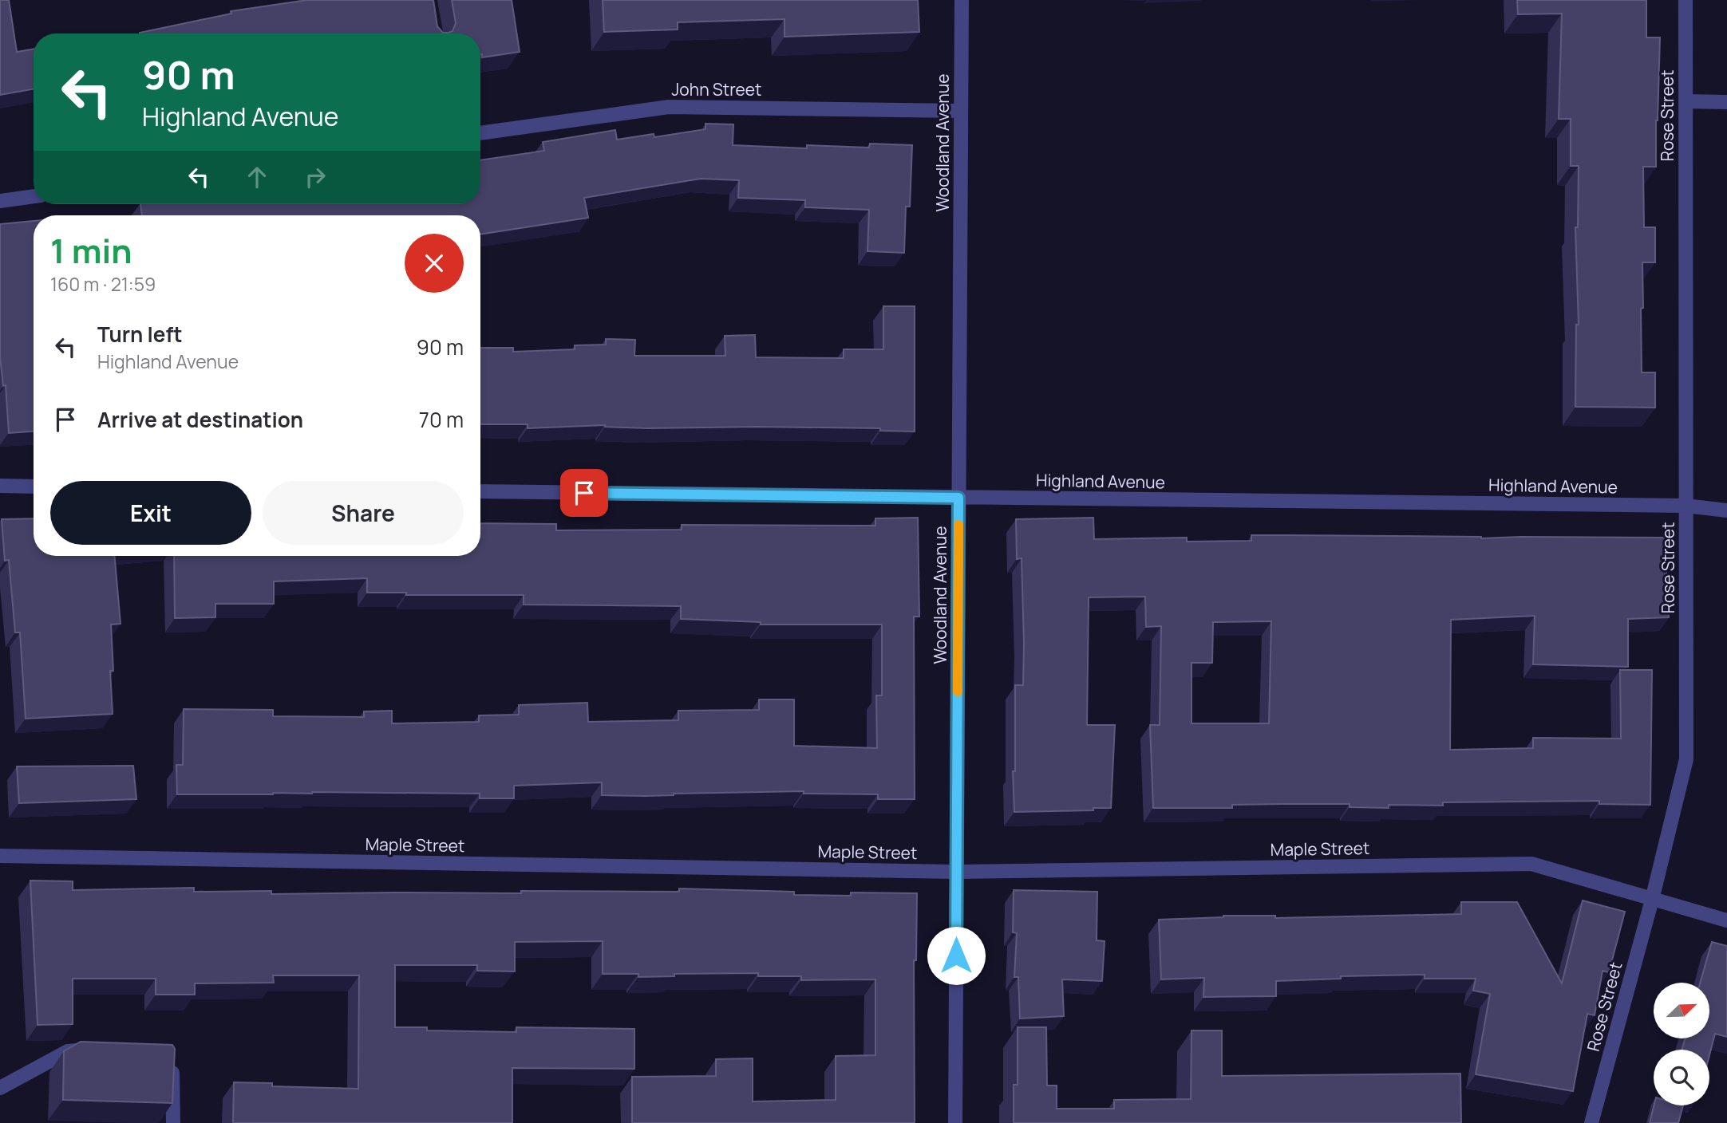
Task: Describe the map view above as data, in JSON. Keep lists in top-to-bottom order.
{
  "streets": {
    "street": [
      "John Street",
      "Rose Street",
      "Woodland Avenue",
      "Highland Avenue",
      "Maple Street"
    ]
  },
  "crossings": [
    ["John Street", "Woodland Avenue"],
    ["Rose Street", "Highland Avenue"],
    ["Rose Street", "Maple Street"],
    ["Woodland Avenue", "Highland Avenue"],
    ["Woodland Avenue", "Maple Street"]
  ],
  "north": "top right",
  "page": {
    "turn": ["90 m", "Highland Avenue"],
    "heading": ["1 min", "160 m · 21:59"],
    "list": [
      {
        "name": "Turn left",
        "note": "Highland Avenue",
        "value": "90 m"
      },
      {
        "name": "Arrive at destination",
        "value": "70 m"
      }
    ],
    "buttons": ["Exit", "Share"]
  }
}
